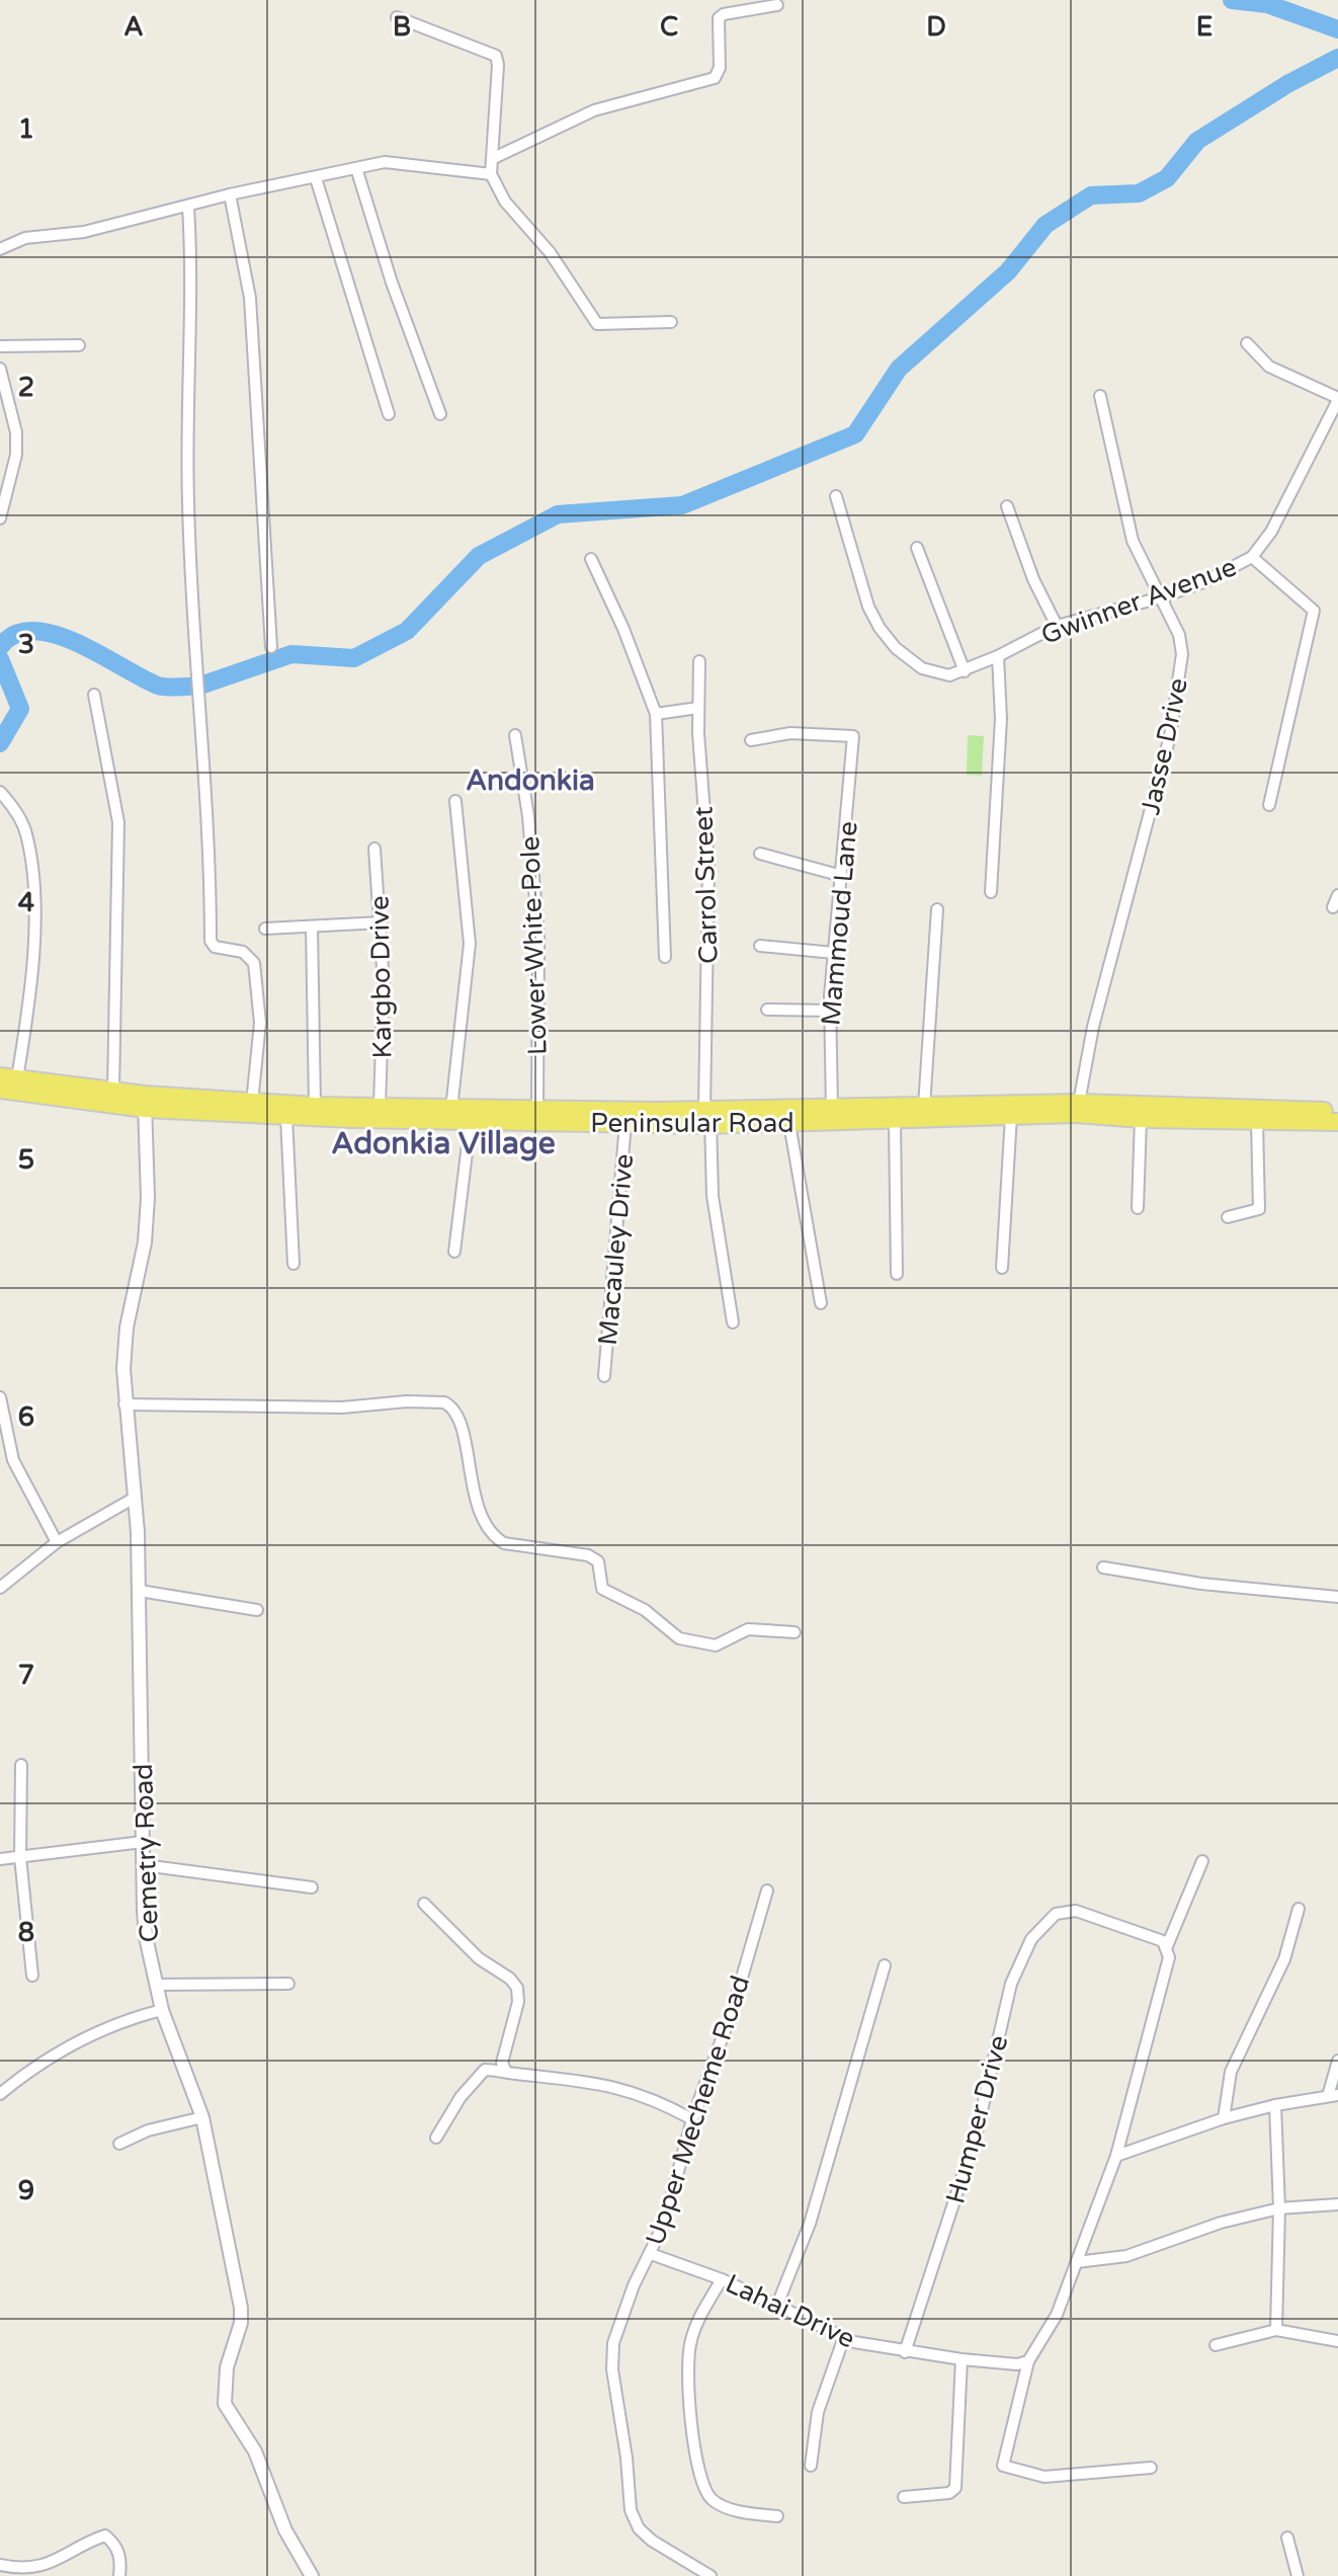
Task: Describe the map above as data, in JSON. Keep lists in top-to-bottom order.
{
  "streets": {
    "main road": ["Peninsular Road"],
    "street": [
      "Gwinner Avenue",
      "Jasse Drive",
      "Carrol Street",
      "Mammoud Lane",
      "Lower White Pole",
      "Kargbo Drive",
      "Macauley Drive",
      "Cemetry Road",
      "Upper Mecheme Road",
      "Humper Drive",
      "Lahai Drive"
    ]
  },
  "crossings": [
    ["Gwinner Avenue", "Jasse Drive"],
    ["Jasse Drive", "Peninsular Road"],
    ["Carrol Street", "Peninsular Road"],
    ["Mammoud Lane", "Peninsular Road"],
    ["Lower White Pole", "Peninsular Road"],
    ["Kargbo Drive", "Peninsular Road"],
    ["Peninsular Road", "Macauley Drive"],
    ["Peninsular Road", "Cemetry Road"],
    ["Upper Mecheme Road", "Lahai Drive"],
    ["Humper Drive", "Lahai Drive"]
  ],
  "districts": ["Andonkia", "Adonkia Village"],
  "grid": {
    "columns": [
      "A",
      "B",
      "C",
      "D",
      "E"
    ],
    "rows": [
      "1",
      "2",
      "3",
      "4",
      "5",
      "6",
      "7",
      "8",
      "9"
    ]
  }
}
